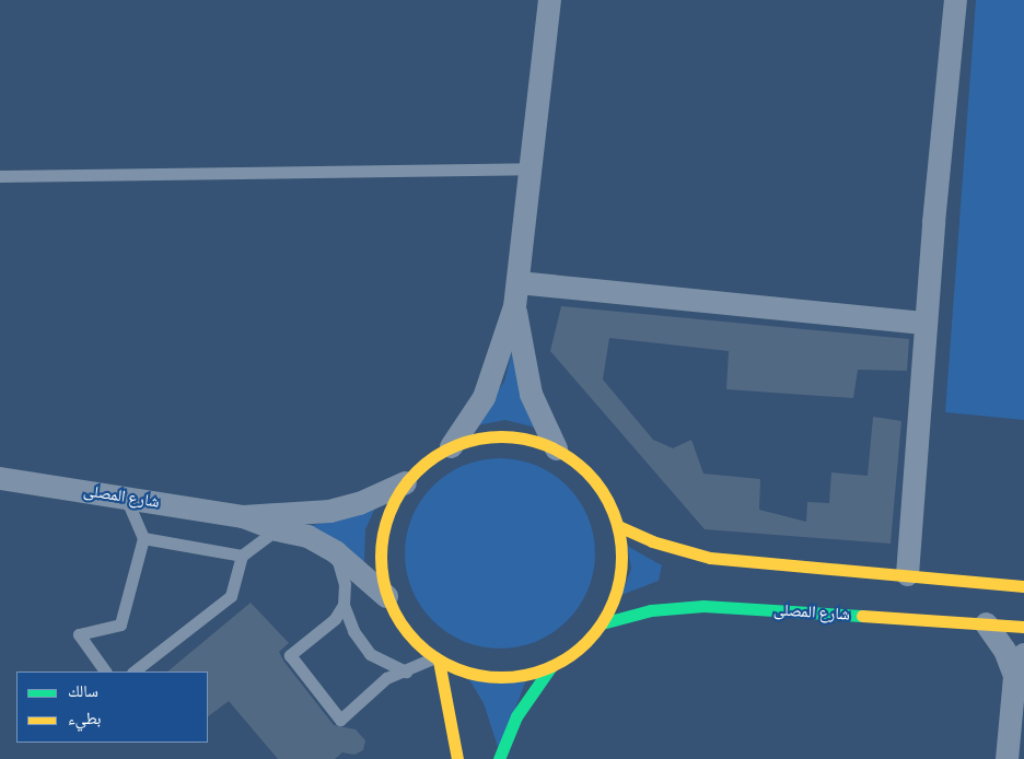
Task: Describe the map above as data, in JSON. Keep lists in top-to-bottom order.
{
  "streets": {
    "street": ["شارع المصلى"]
  },
  "legend": ["سالك", "بطيء"]
}
